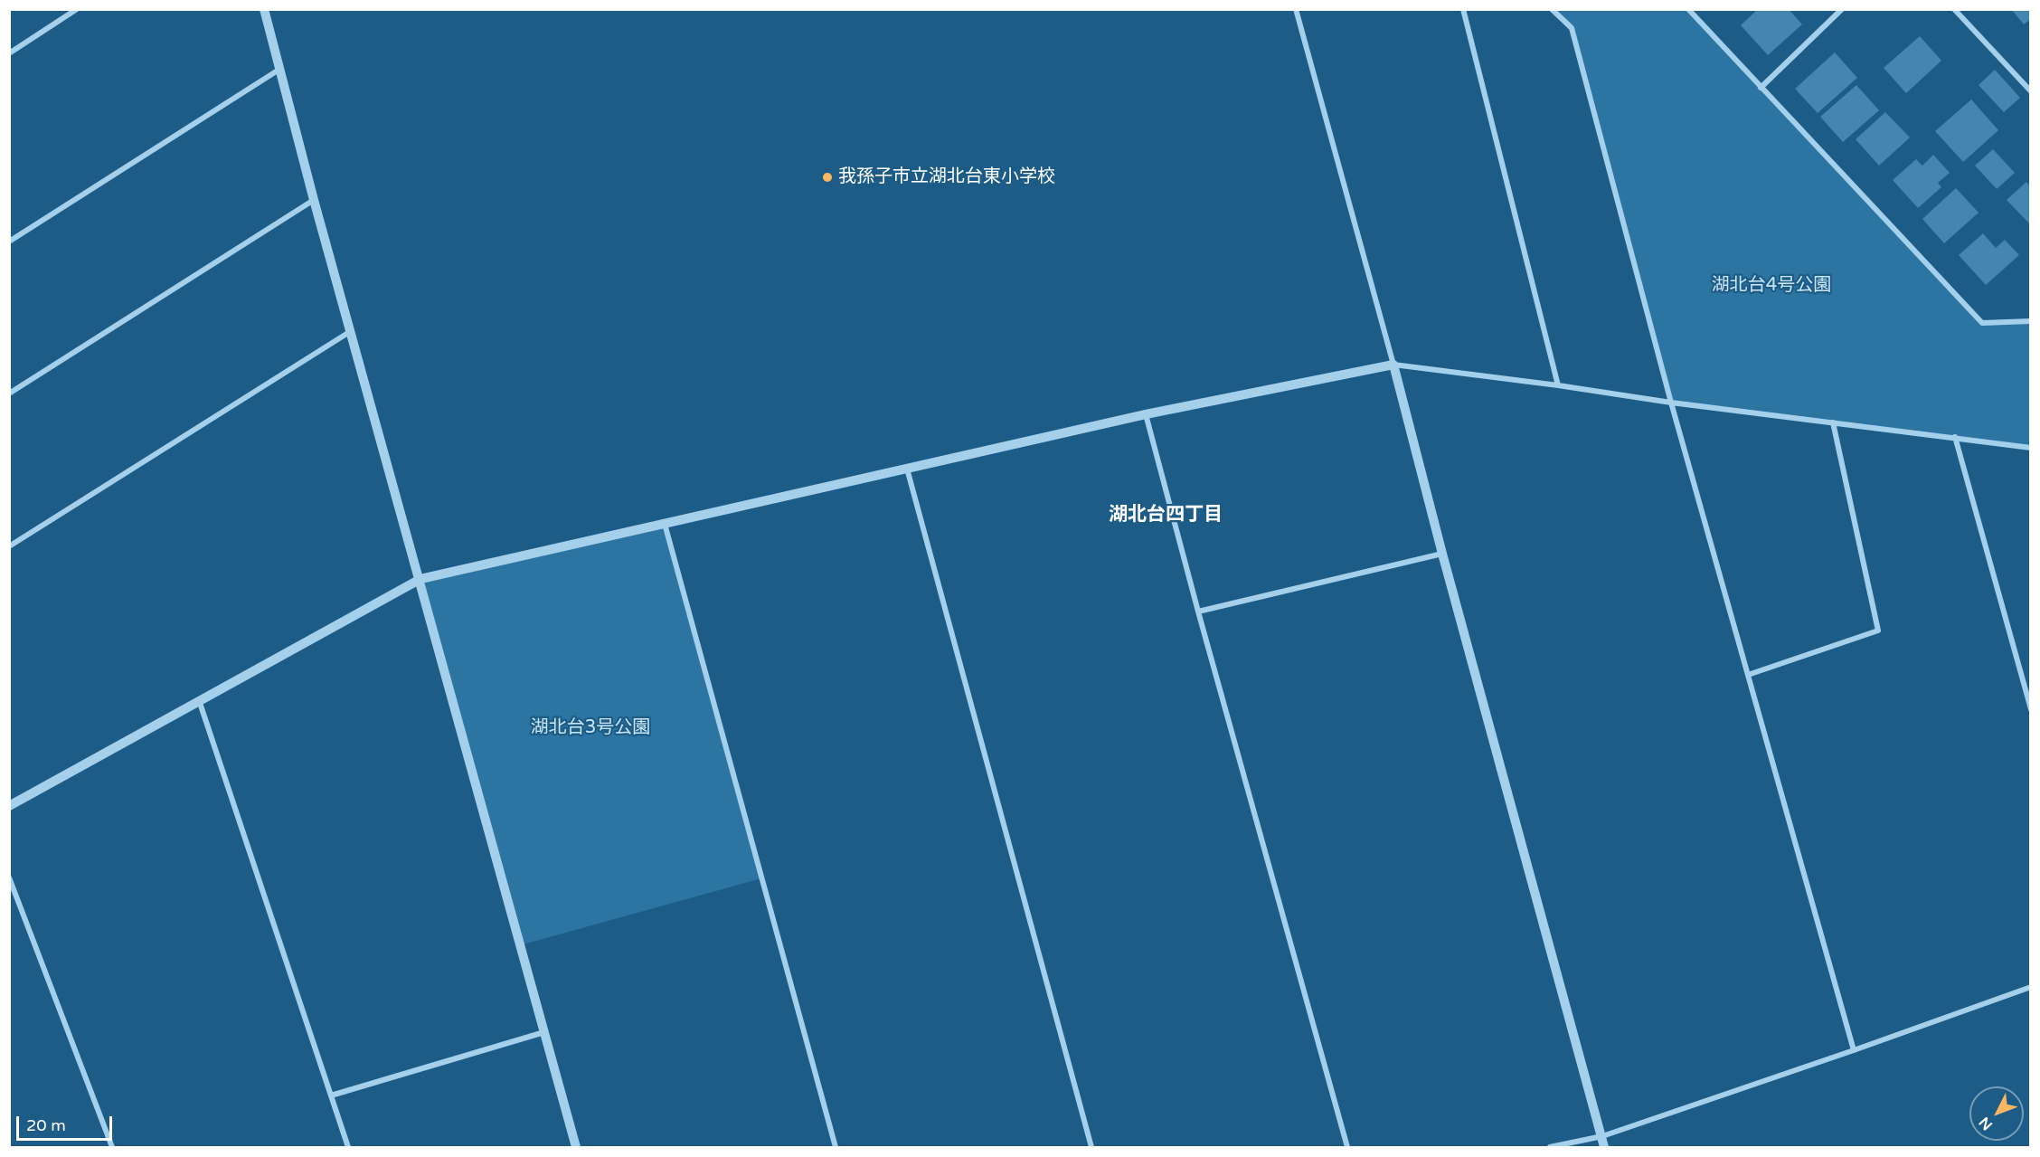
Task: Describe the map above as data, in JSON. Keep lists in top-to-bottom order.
{
  "districts": ["湖北台四丁目"],
  "parks": ["湖北台4号公園", "湖北台3号公園"],
  "places": ["我孫子市立湖北台東小学校"],
  "scale_bar": "20 m",
  "north": "bottom left"
}
